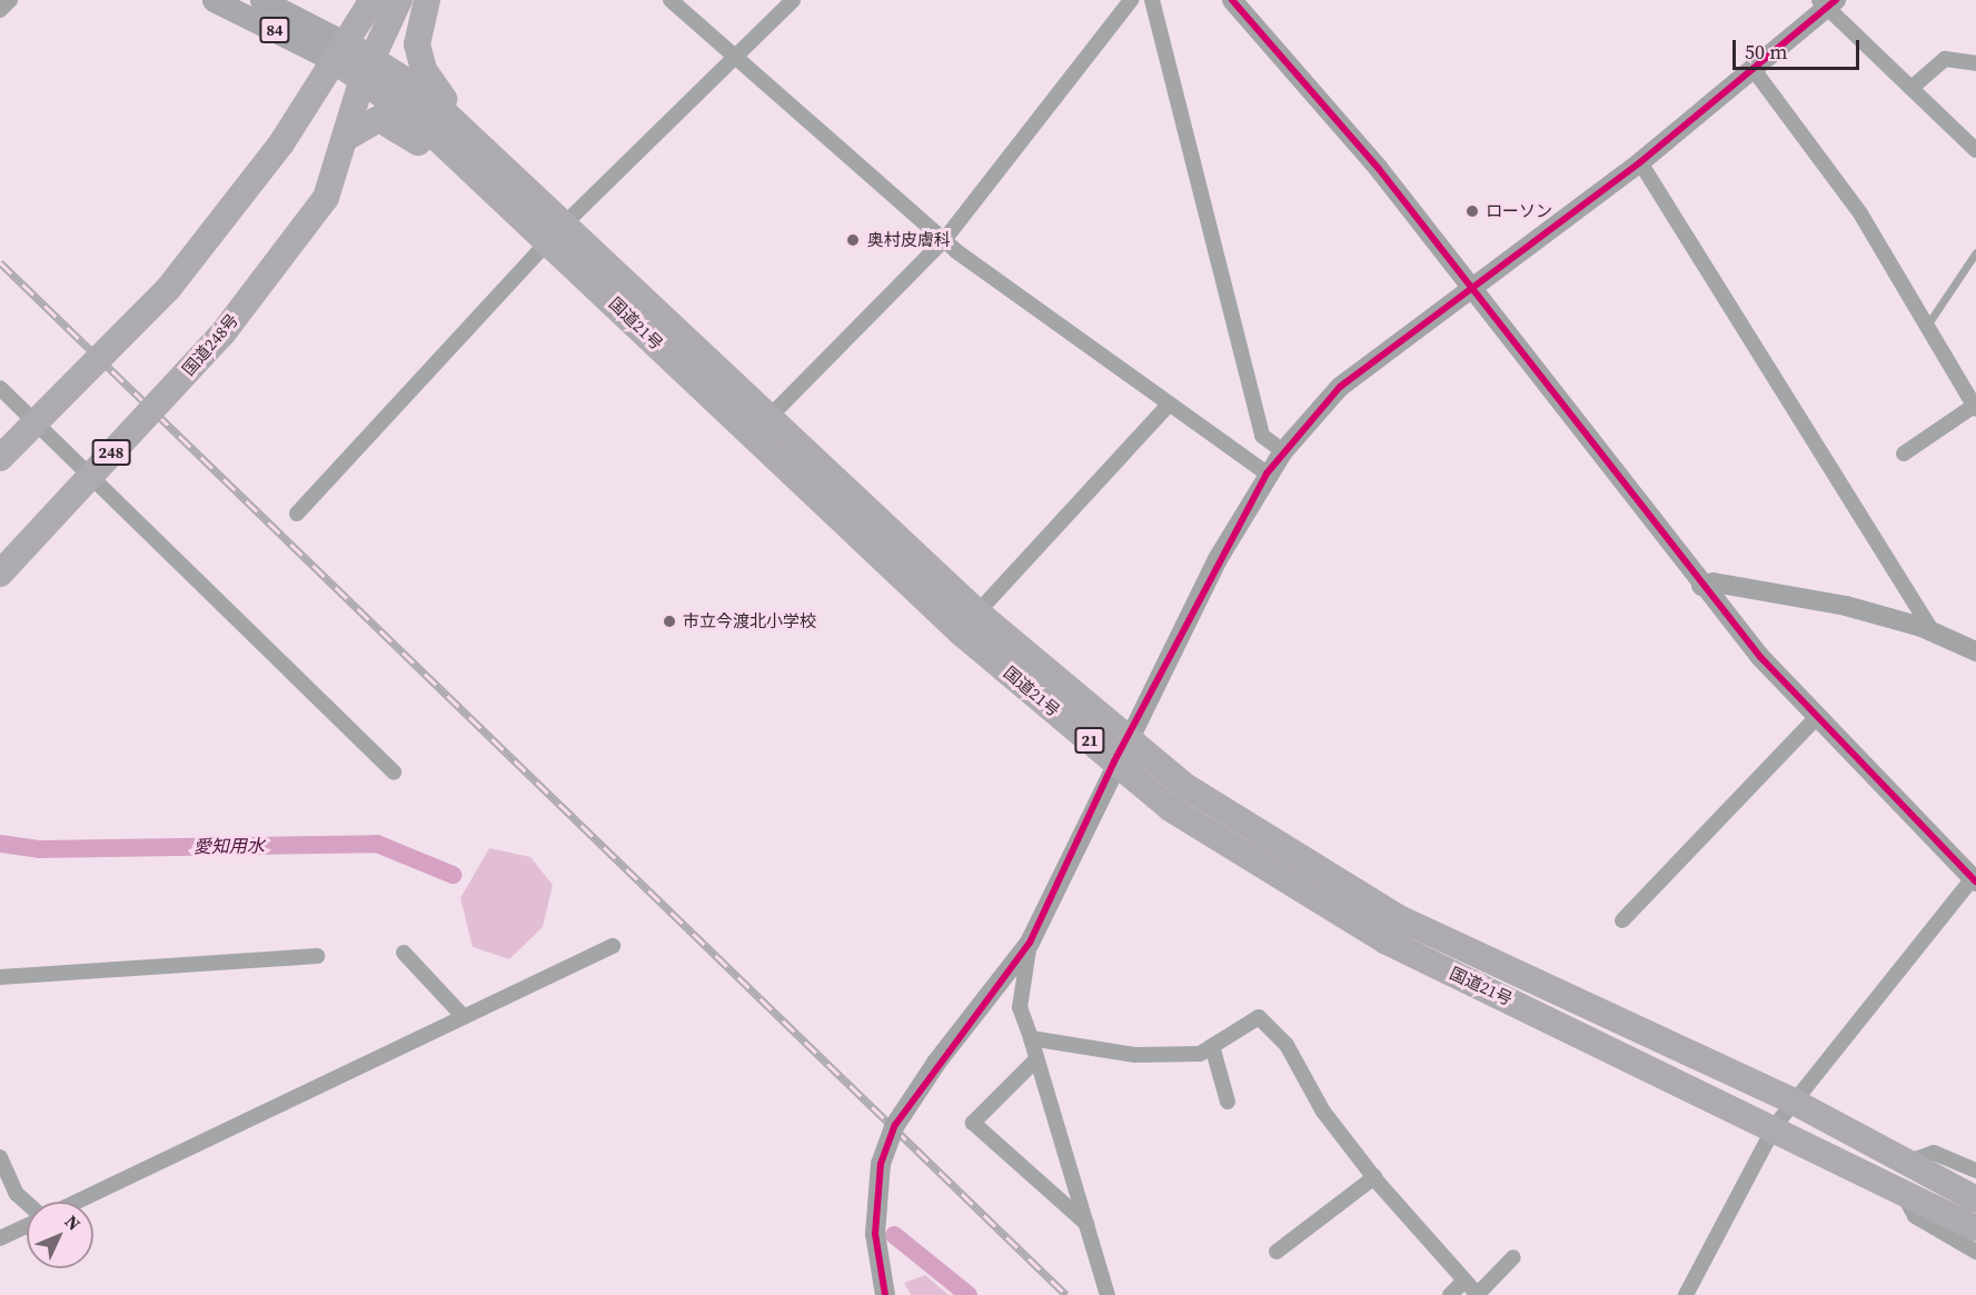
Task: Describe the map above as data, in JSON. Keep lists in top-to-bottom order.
{
  "streets": {
    "highway": [
      "国道21号",
      "国道248号",
      "248",
      "21"
    ],
    "main road": ["84"]
  },
  "crossings": [
    ["84", "国道21号"],
    ["国道21号", "国道248号"]
  ],
  "water": ["愛知用水"],
  "places": ["ローソン", "奥村皮膚科", "市立今渡北小学校"],
  "scale_bar": "50 m",
  "north": "top right"
}
